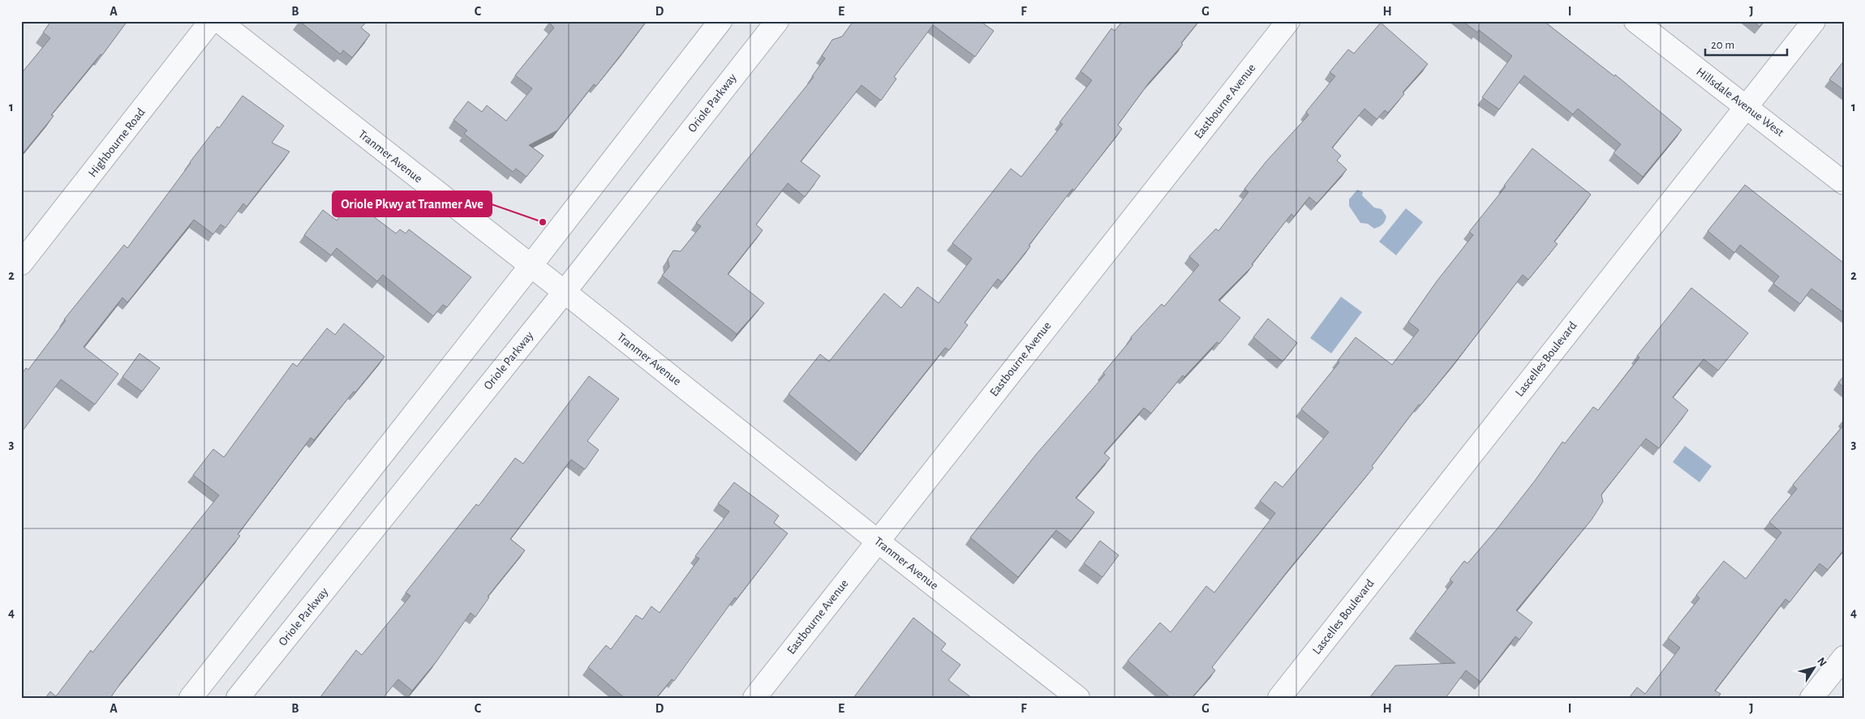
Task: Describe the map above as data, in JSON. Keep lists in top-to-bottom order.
{
  "streets": {
    "street": [
      "Eastbourne Avenue",
      "Hillsdale Avenue West",
      "Oriole Parkway",
      "Highbourne Road",
      "Tranmer Avenue",
      "Lascelles Boulevard"
    ]
  },
  "crossings": [
    ["Eastbourne Avenue", "Tranmer Avenue"],
    ["Hillsdale Avenue West", "Lascelles Boulevard"],
    ["Oriole Parkway", "Tranmer Avenue"]
  ],
  "places": ["Oriole Pkwy at Tranmer Ave"],
  "scale_bar": "20 m",
  "north": "top right",
  "grid": {
    "columns": [
      "A",
      "B",
      "C",
      "D",
      "E",
      "F",
      "G",
      "H",
      "I",
      "J"
    ],
    "rows": [
      "1",
      "2",
      "3",
      "4"
    ]
  }
}
